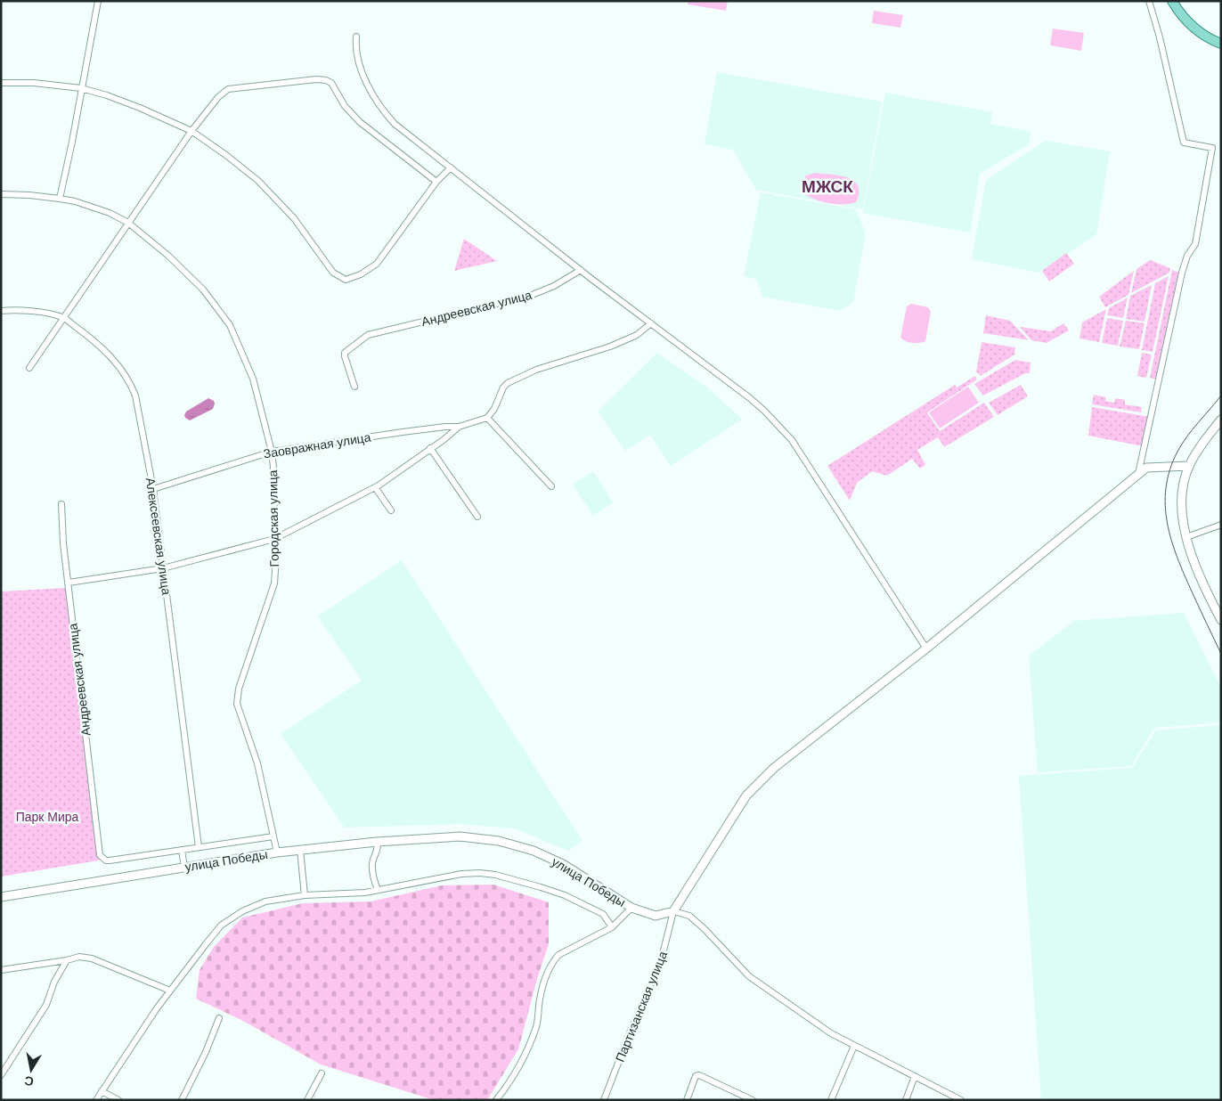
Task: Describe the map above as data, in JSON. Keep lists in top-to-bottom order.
{
  "streets": {
    "street": [
      "Андреевская улица",
      "Заовражная улица",
      "Городская улица",
      "Алексеевская улица",
      "улица Победы",
      "Партизанская улица"
    ]
  },
  "crossings": [
    ["Заовражная улица", "Городская улица"],
    ["Заовражная улица", "Алексеевская улица"],
    ["Городская улица", "улица Победы"],
    ["улица Победы", "Партизанская улица"]
  ],
  "districts": ["МЖСК"],
  "parks": ["Парк Мира"],
  "north": "bottom"
}
